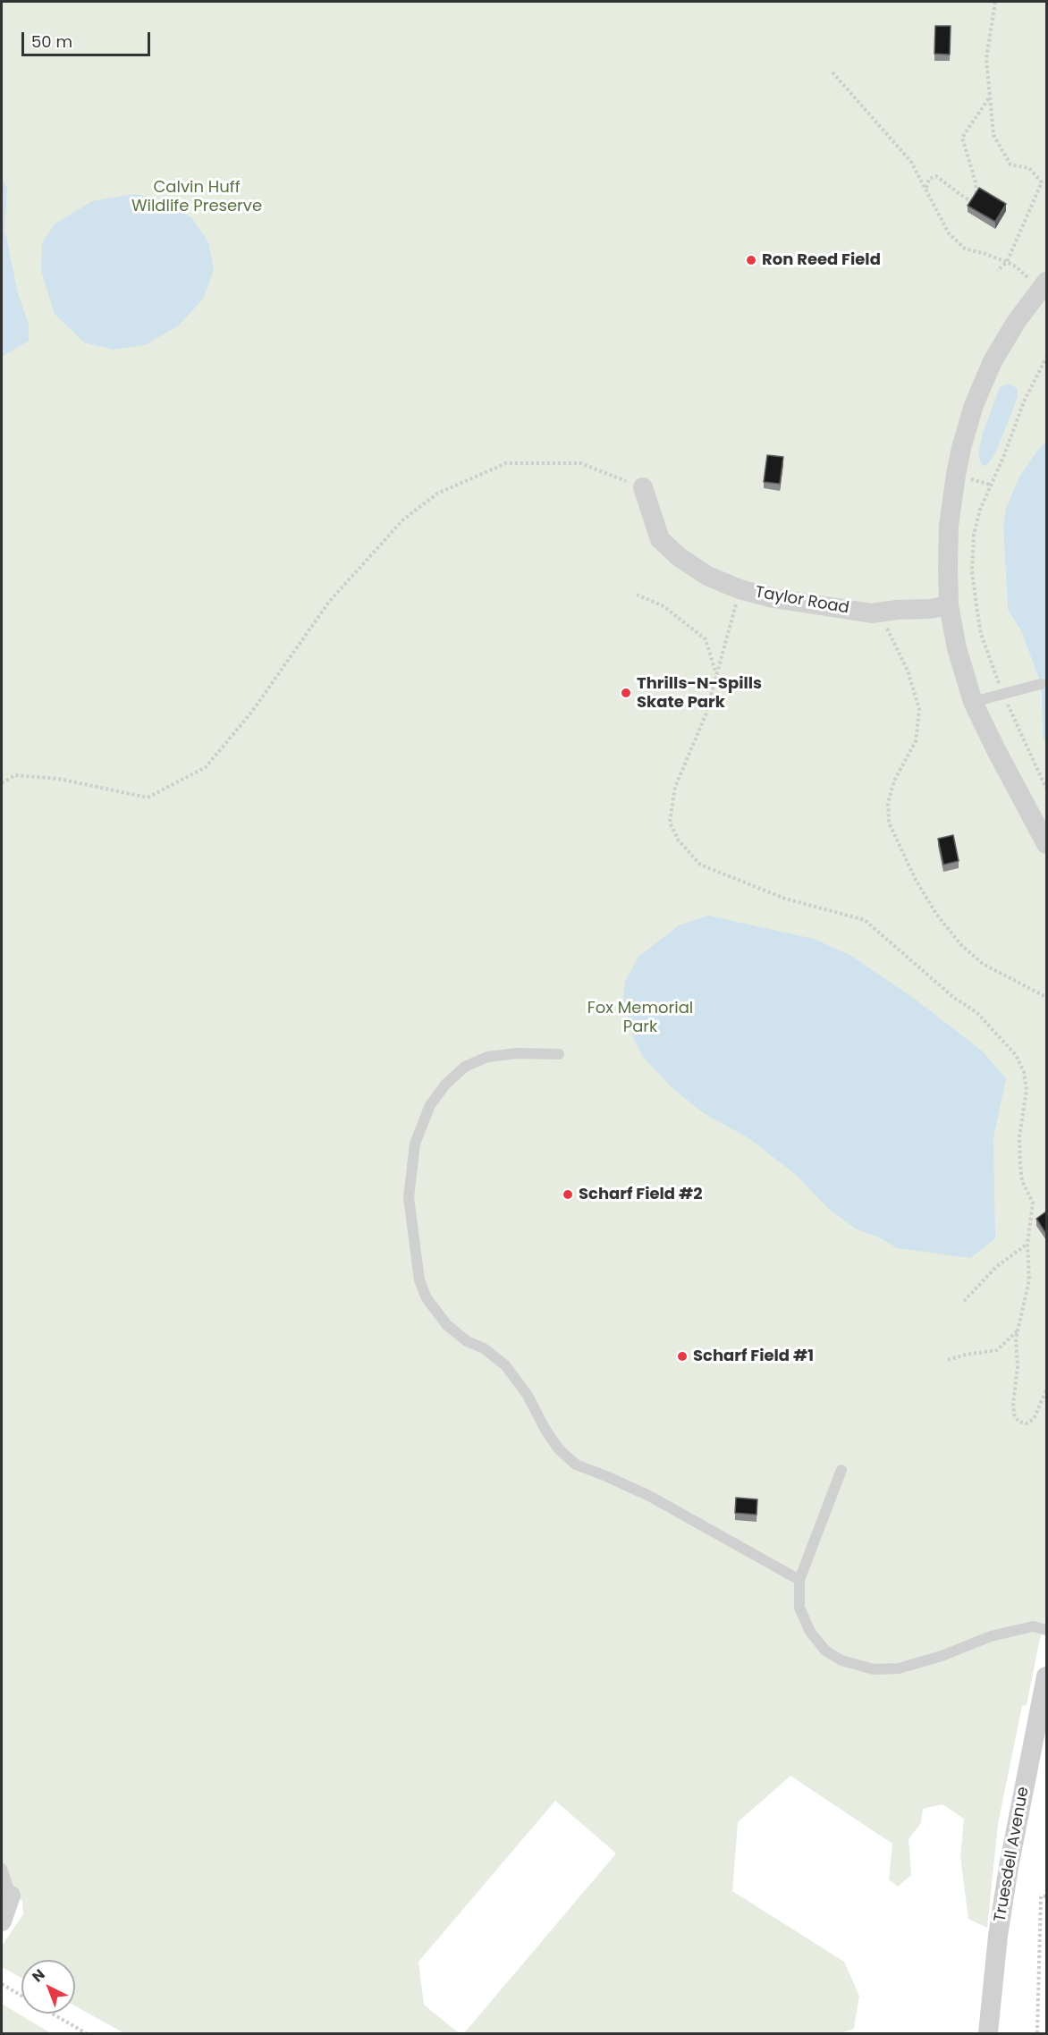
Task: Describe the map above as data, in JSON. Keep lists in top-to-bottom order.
{
  "streets": {
    "street": ["Taylor Road", "Truesdell Avenue"]
  },
  "parks": ["Calvin Huff Wildlife Preserve", "Fox Memorial Park"],
  "places": [
    "Ron Reed Field",
    "Thrills-N-Spills Skate Park",
    "Scharf Field #2",
    "Scharf Field #1"
  ],
  "scale_bar": "50 m",
  "north": "top left"
}
